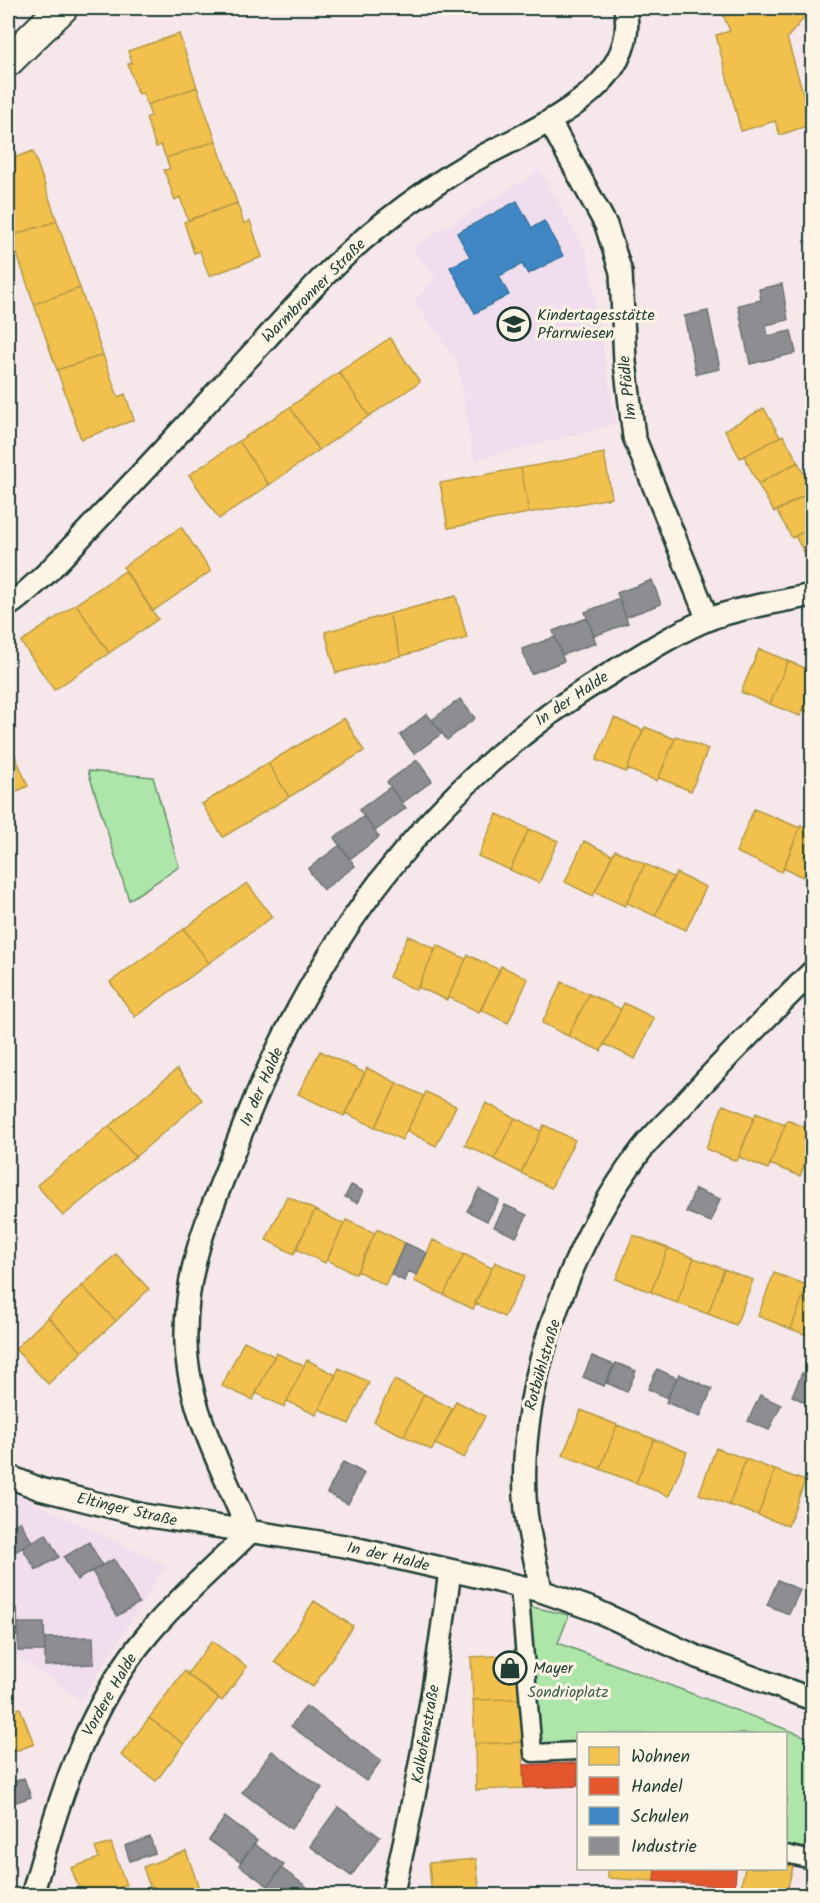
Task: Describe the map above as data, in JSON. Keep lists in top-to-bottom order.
{
  "streets": {
    "street": [
      "Warmbronner Straße",
      "Im Pfädle",
      "In der Halde",
      "Rotbühlstraße",
      "Eltinger Straße",
      "Vordere Halde",
      "Kalkofenstraße"
    ]
  },
  "crossings": [
    ["Warmbronner Straße", "Im Pfädle"],
    ["Im Pfädle", "In der Halde"],
    ["In der Halde", "Rotbühlstraße"],
    ["In der Halde", "Eltinger Straße"],
    ["In der Halde", "Vordere Halde"],
    ["In der Halde", "Kalkofenstraße"],
    ["Eltinger Straße", "Vordere Halde"]
  ],
  "parks": ["Sondrioplatz"],
  "places": {
    "school or university": ["Kindertagesstätte Pfarrwiesen"],
    "shop": ["Mayer"]
  },
  "legend": [
    "Wohnen",
    "Handel",
    "Schulen",
    "Industrie"
  ]
}
